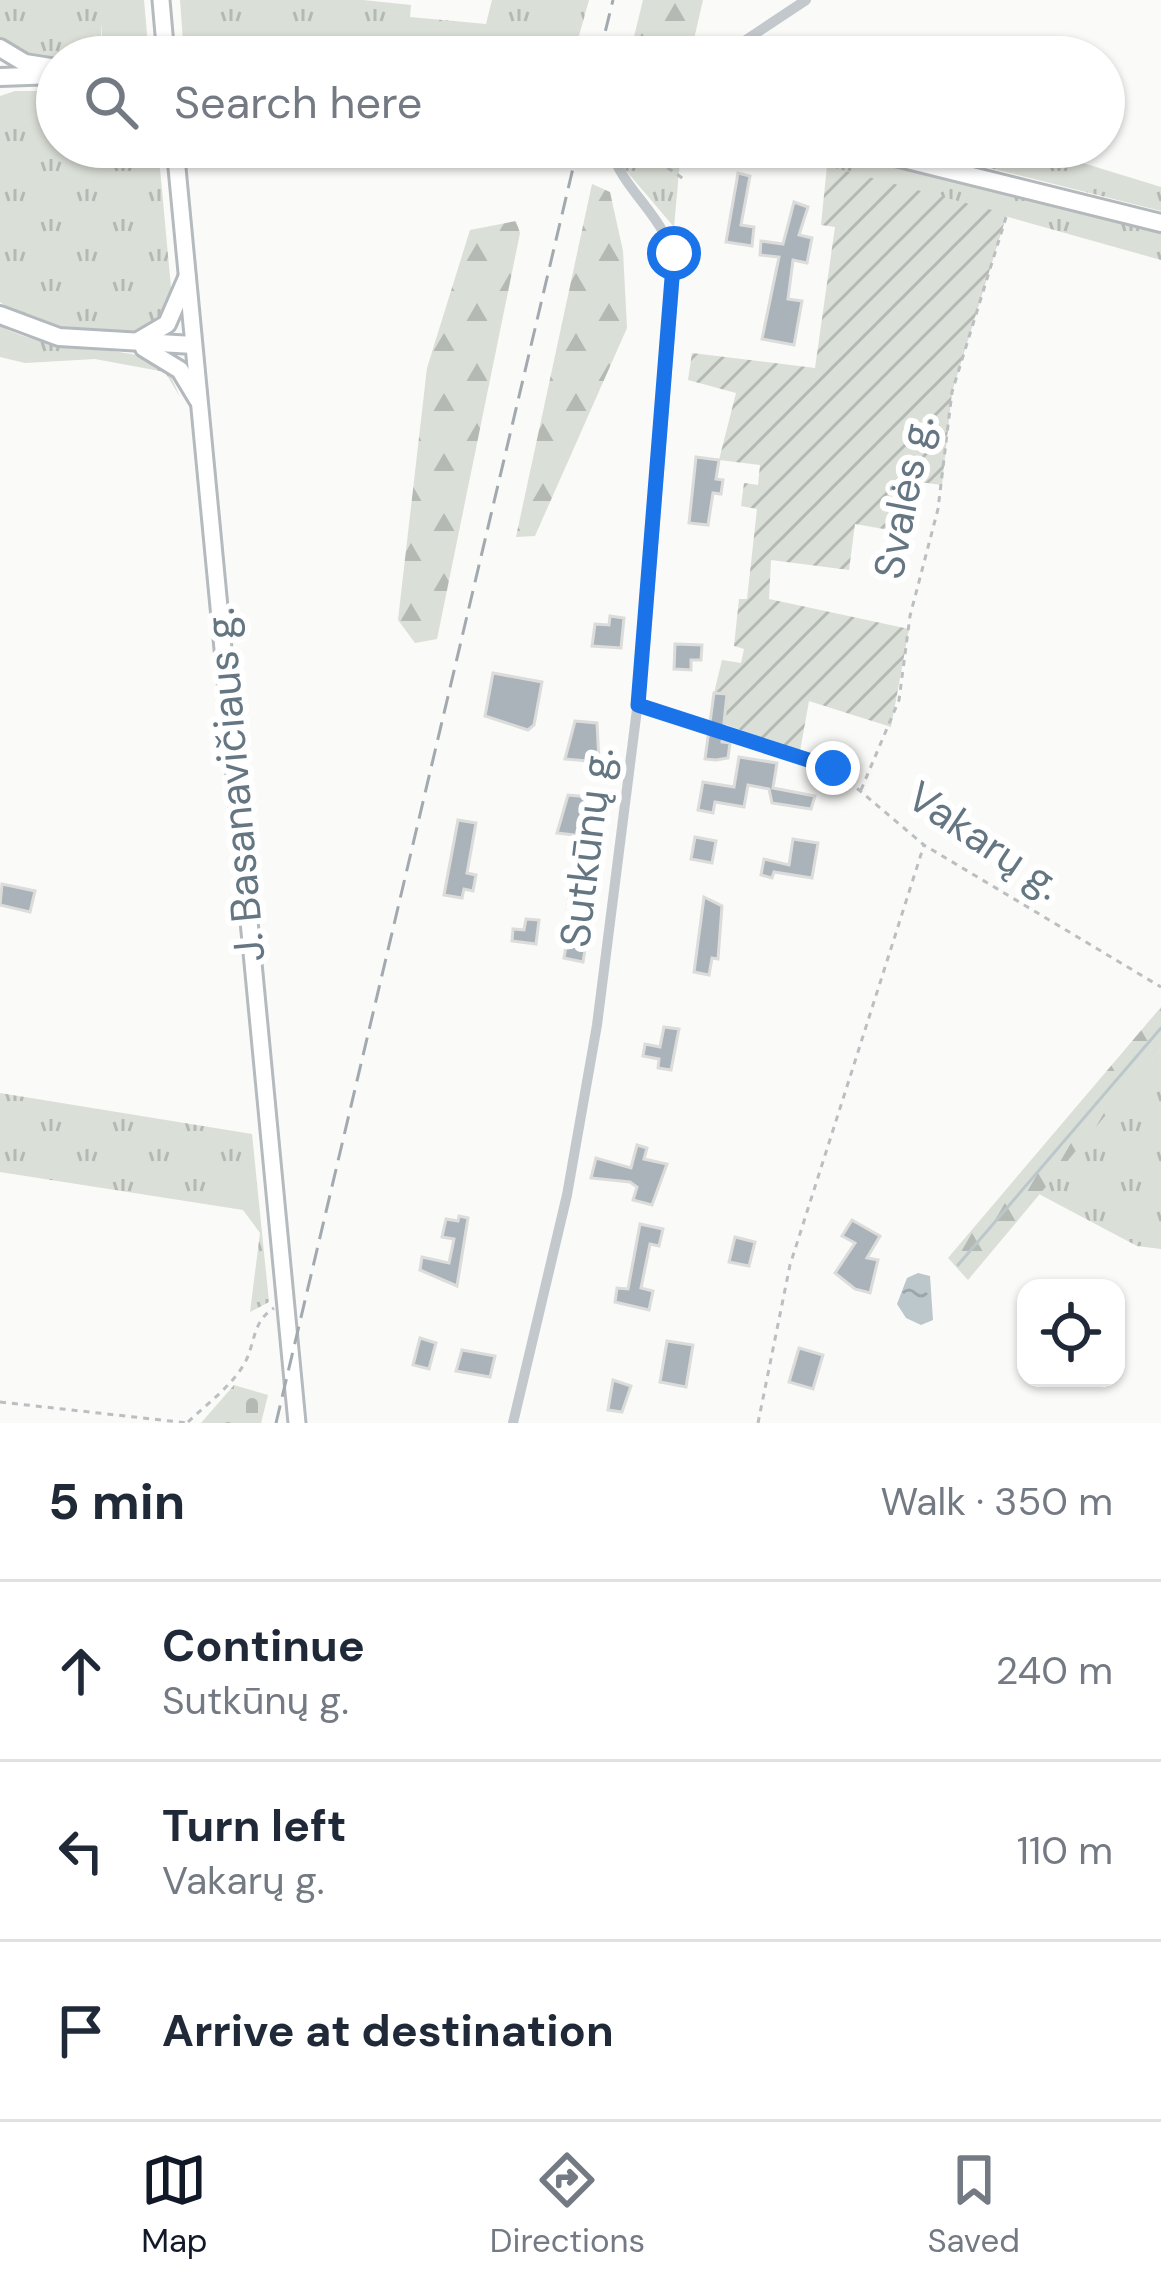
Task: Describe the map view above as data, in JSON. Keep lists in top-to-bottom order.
{
  "streets": {
    "main road": ["J. Basanavičiaus g."],
    "street": ["Sutkūnų g."],
    "path": ["Svalės g.", "Vakarų g."]
  },
  "crossings": [
    ["Svalės g.", "Vakarų g."],
    ["Vakarų g.", "Sutkūnų g."]
  ],
  "page": {
    "search": "Search here",
    "heading": ["5 min", "Walk · 350 m"],
    "list": [
      ["Continue", "Sutkūnų g.", "240 m"],
      ["Turn left", "Vakarų g.", "110 m"],
      "Arrive at destination"
    ],
    "nav": ["Map", "Directions", "Saved"]
  }
}
